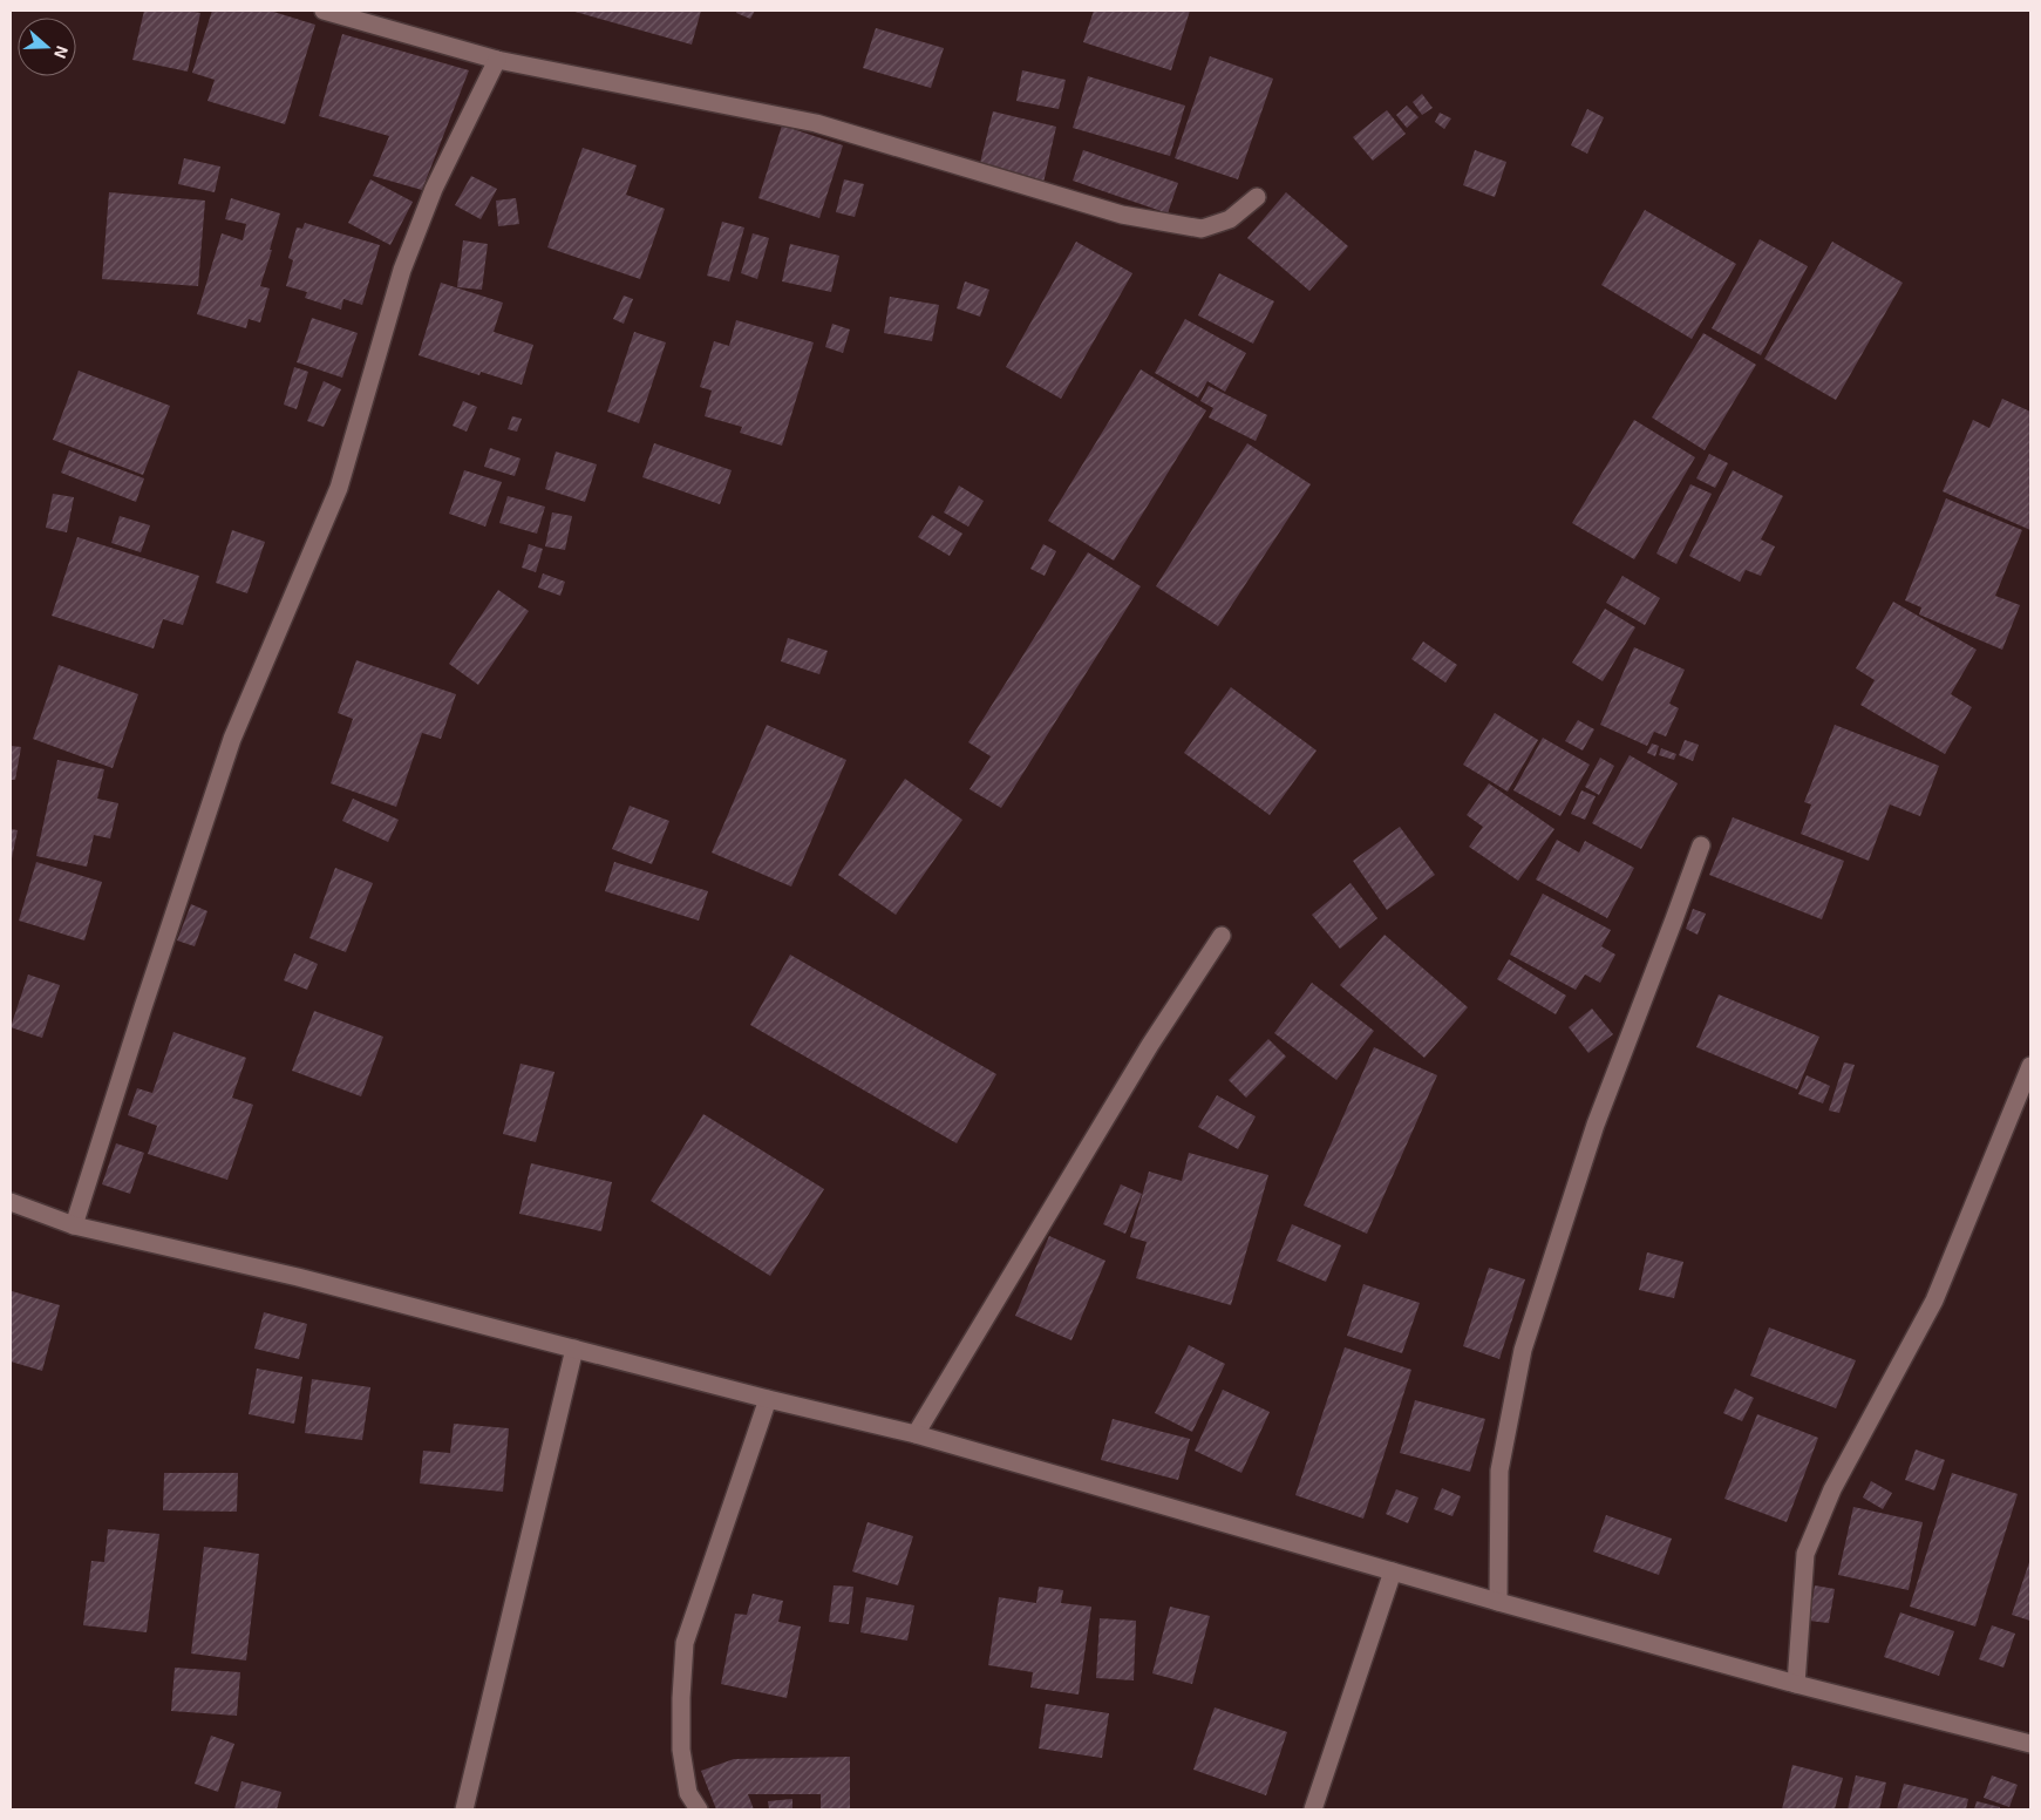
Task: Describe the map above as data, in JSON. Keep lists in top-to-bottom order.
{
  "north": "right"
}
